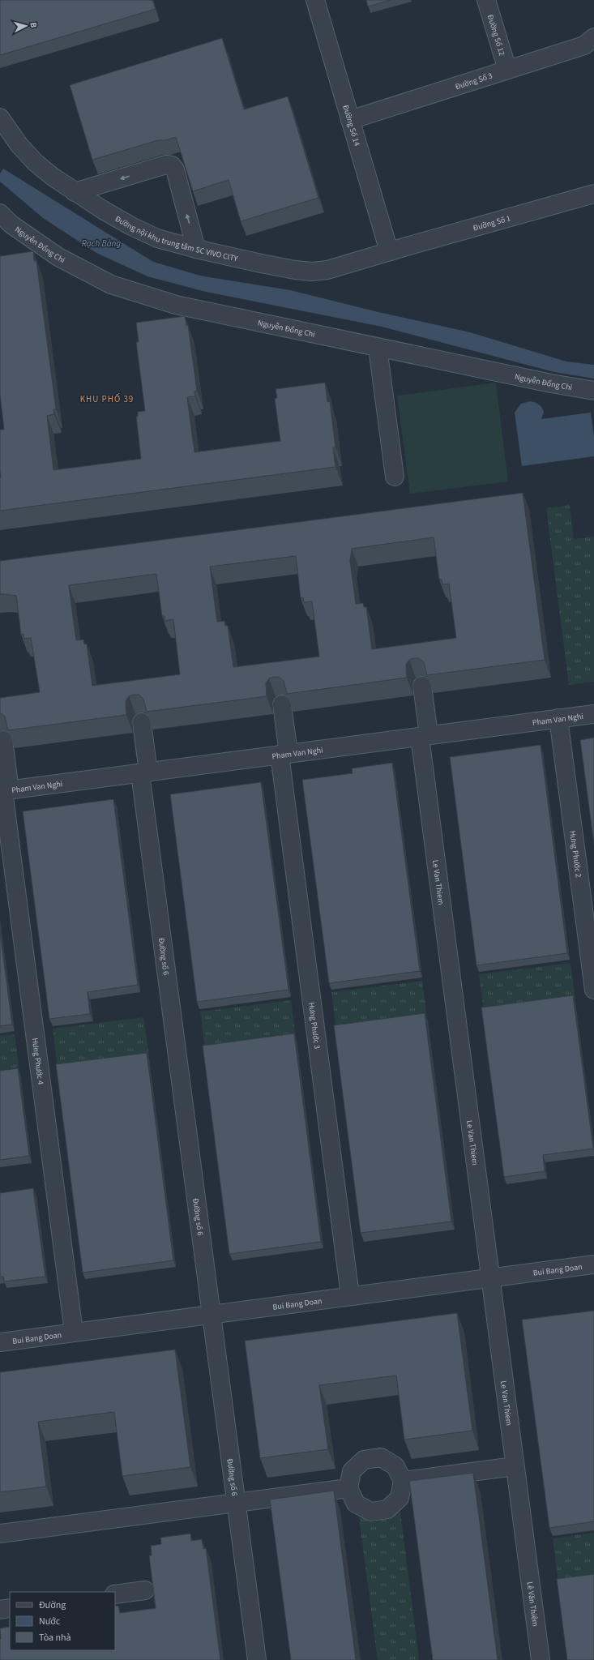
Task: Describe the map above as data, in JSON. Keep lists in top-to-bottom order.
{
  "streets": {
    "street": [
      "Đường Số 12",
      "Đường Số 3",
      "Đường Số 14",
      "Đường Số 1",
      "Đường nội khu trung tâm SC VIVO CITY",
      "Nguyễn Đổng Chi",
      "Pham Van Nghi",
      "Hưng Phước 2",
      "Le Van Thiem",
      "Đường số 6",
      "Hưng Phước 3",
      "Hưng Phước 4",
      "Bui Bang Doan"
    ]
  },
  "crossings": [
    ["Đường Số 12", "Đường Số 3"],
    ["Đường Số 3", "Đường Số 14"],
    ["Đường Số 14", "Đường Số 1"],
    ["Đường Số 14", "Đường nội khu trung tâm SC VIVO CITY"],
    ["Đường Số 1", "Đường nội khu trung tâm SC VIVO CITY"],
    ["Pham Van Nghi", "Hưng Phước 2"],
    ["Pham Van Nghi", "Le Van Thiem"],
    ["Pham Van Nghi", "Đường số 6"],
    ["Pham Van Nghi", "Hưng Phước 3"],
    ["Pham Van Nghi", "Hưng Phước 4"],
    ["Le Van Thiem", "Bui Bang Doan"],
    ["Đường số 6", "Bui Bang Doan"],
    ["Hưng Phước 3", "Bui Bang Doan"],
    ["Hưng Phước 4", "Bui Bang Doan"]
  ],
  "districts": ["KHU PHỐ 39"],
  "water": ["Rạch Bàng"],
  "legend": ["Đường", "Nước", "Tòa nhà"],
  "north": "right"
}
